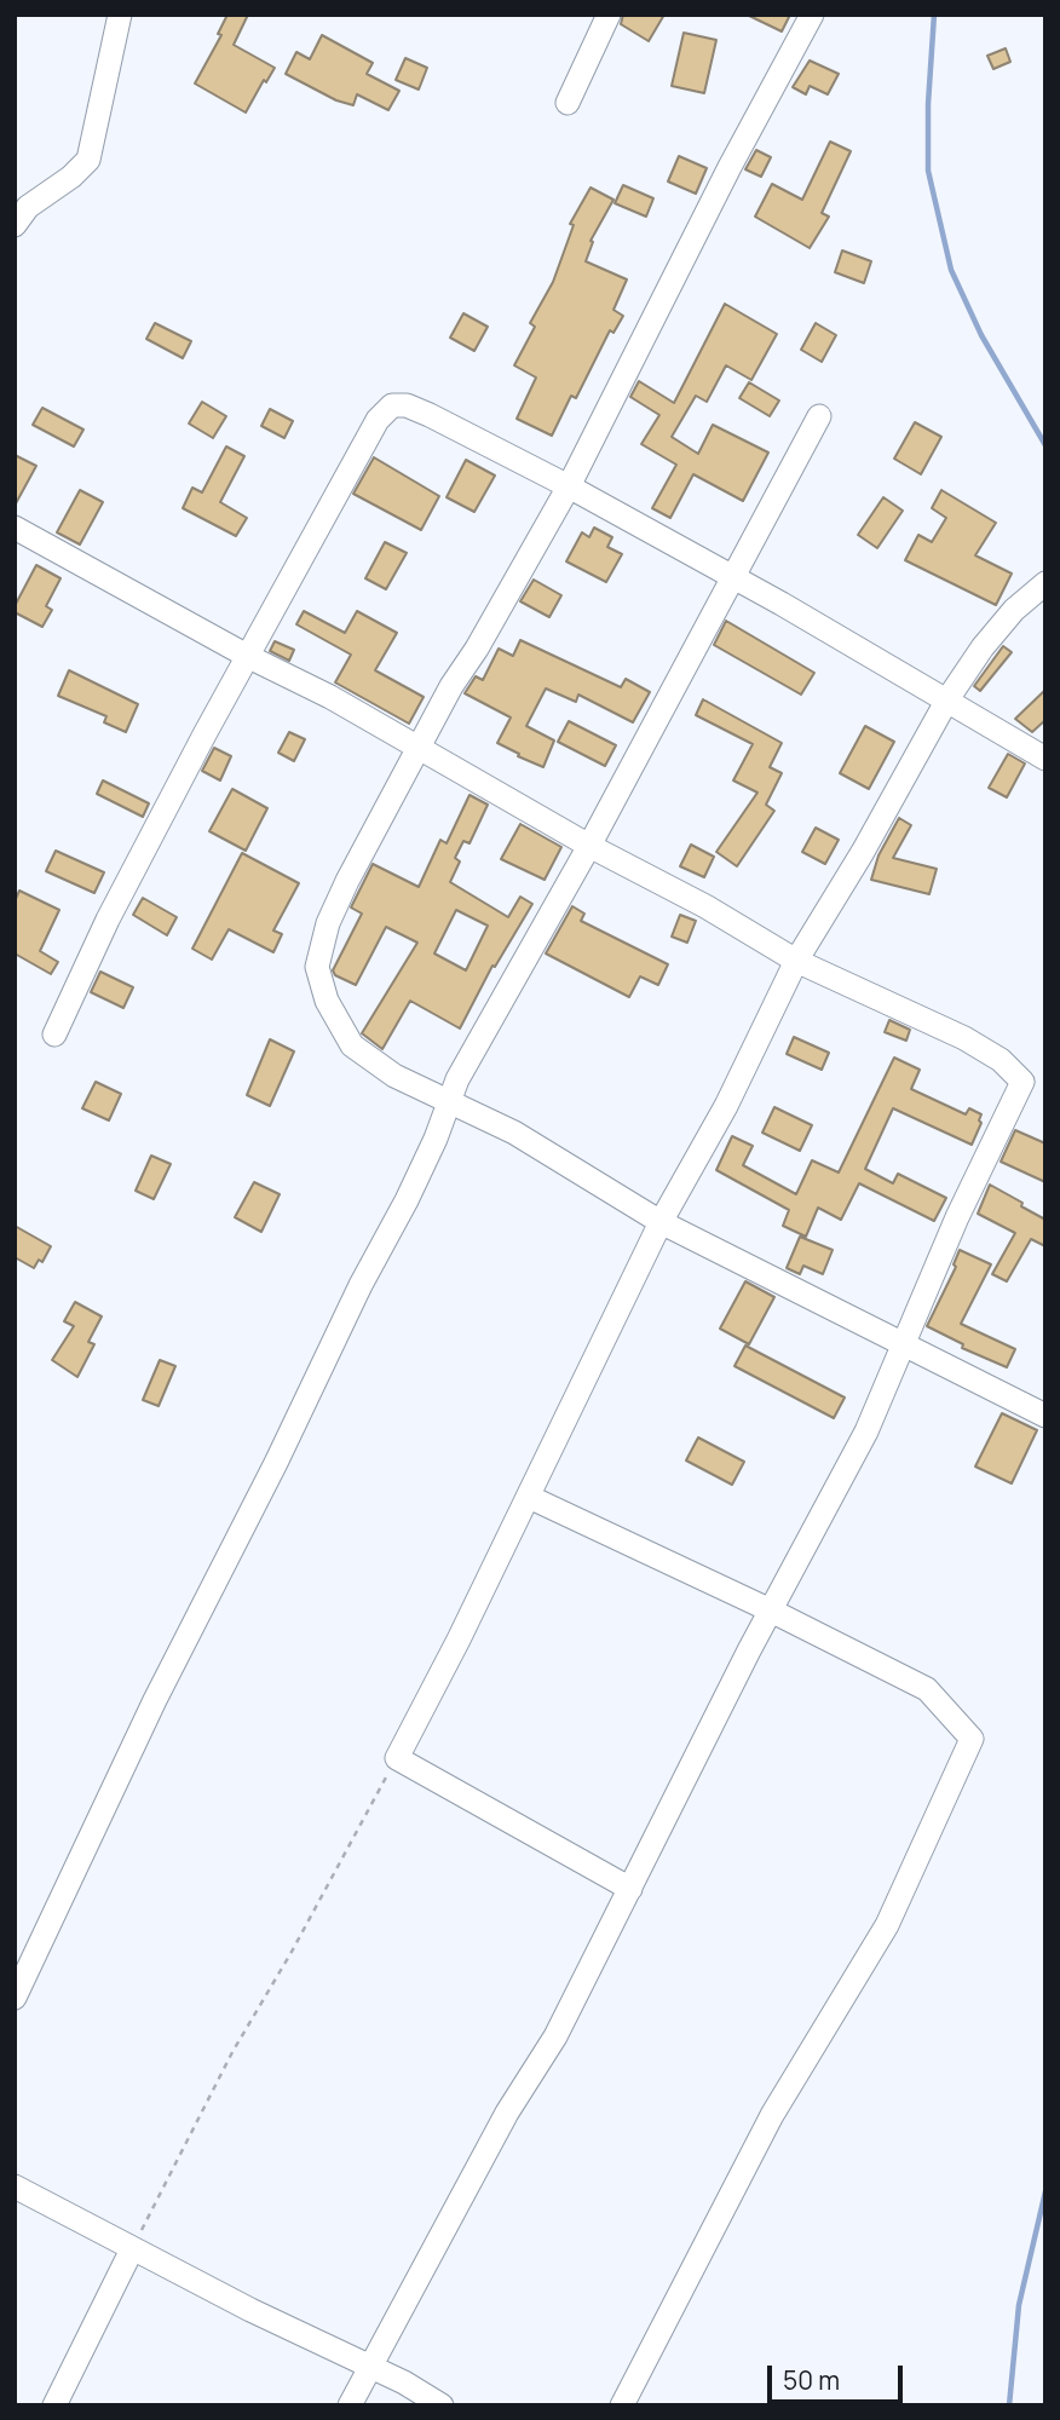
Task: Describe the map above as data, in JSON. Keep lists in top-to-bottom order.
{
  "scale_bar": "50 m"
}
